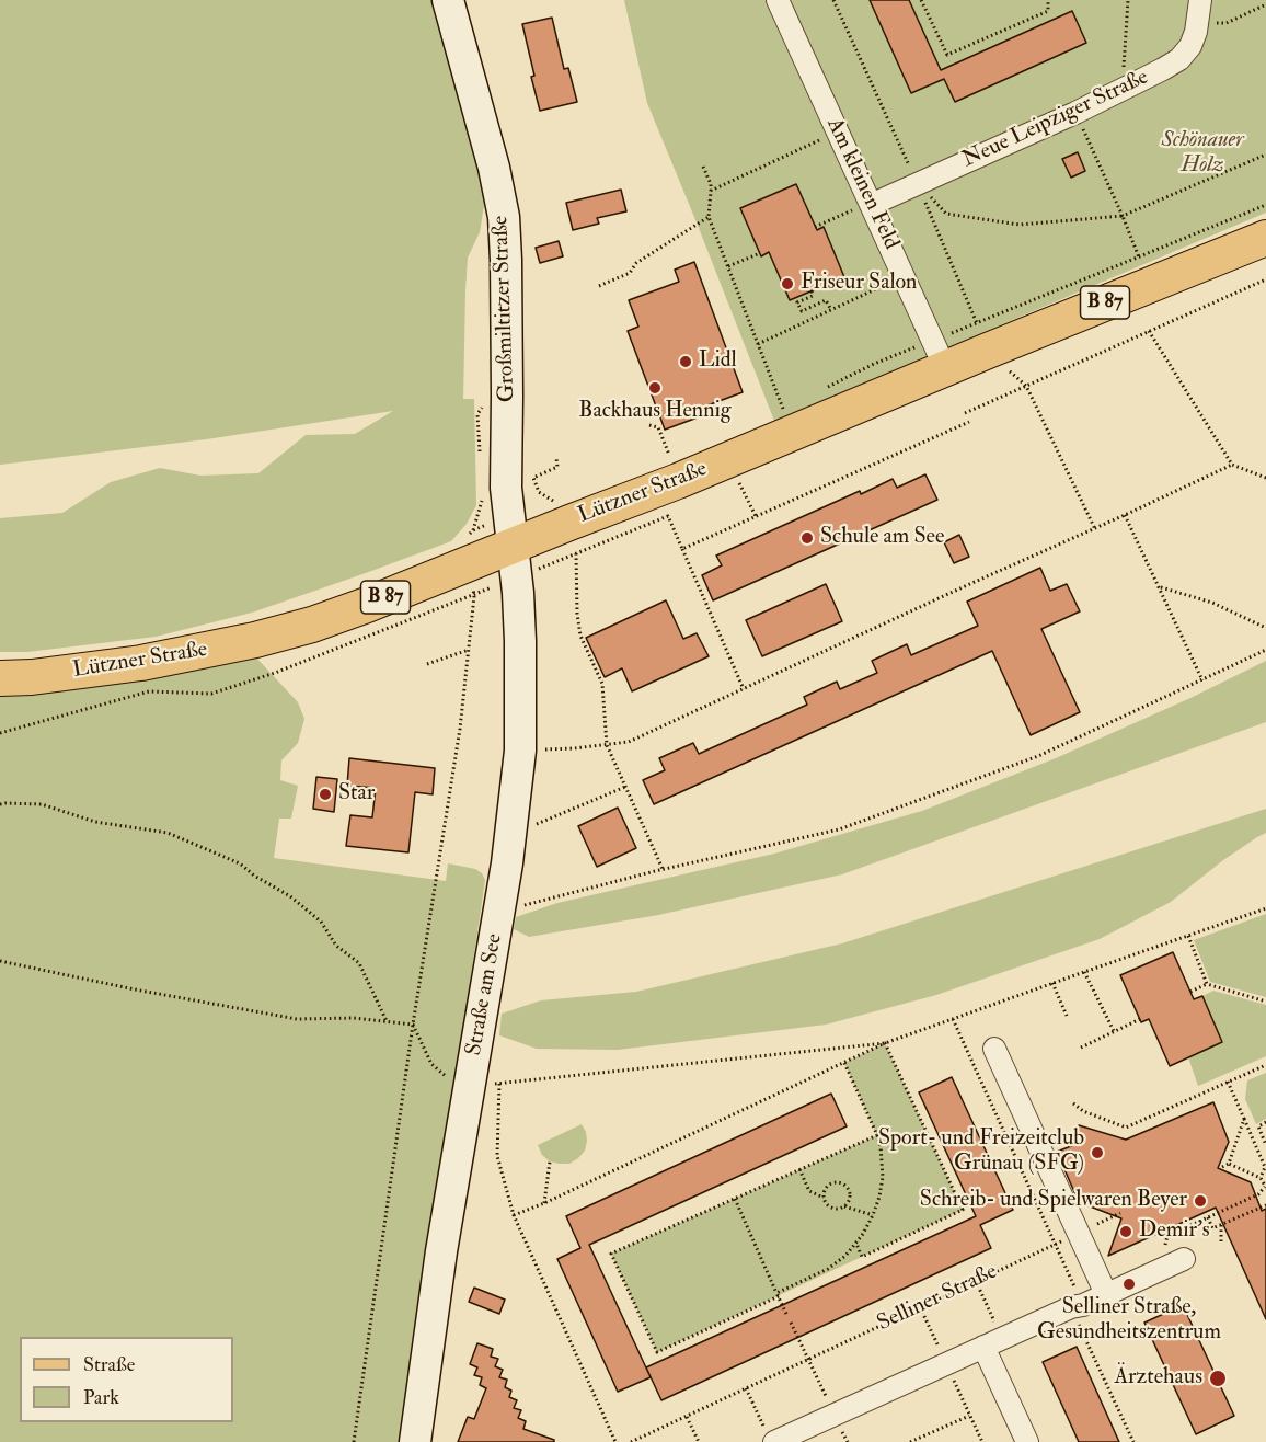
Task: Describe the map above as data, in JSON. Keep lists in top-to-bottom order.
{
  "streets": {
    "main road": [
      "B 87",
      "Großmiltitzer Straße",
      "Lützner Straße",
      "Straße am See"
    ],
    "street": ["Neue Leipziger Straße", "Am kleinen Feld"],
    "path": ["Selliner Straße"]
  },
  "crossings": [
    ["Neue Leipziger Straße", "Am kleinen Feld"],
    ["Am kleinen Feld", "Lützner Straße"],
    ["Großmiltitzer Straße", "Lützner Straße"],
    ["Großmiltitzer Straße", "Straße am See"],
    ["Lützner Straße", "Straße am See"]
  ],
  "parks": ["Schönauer Holz"],
  "places": [
    "Friseur Salon",
    "Lidl",
    "Backhaus Hennig",
    "Schule am See",
    "Star",
    "Sport- und Freizeitclub Grünau (SFG)",
    "Schreib- und Spielwaren Beyer",
    "Demir's",
    "Selliner Straße, Gesundheitszentrum",
    "Ärztehaus"
  ],
  "legend": ["Straße", "Park"]
}
